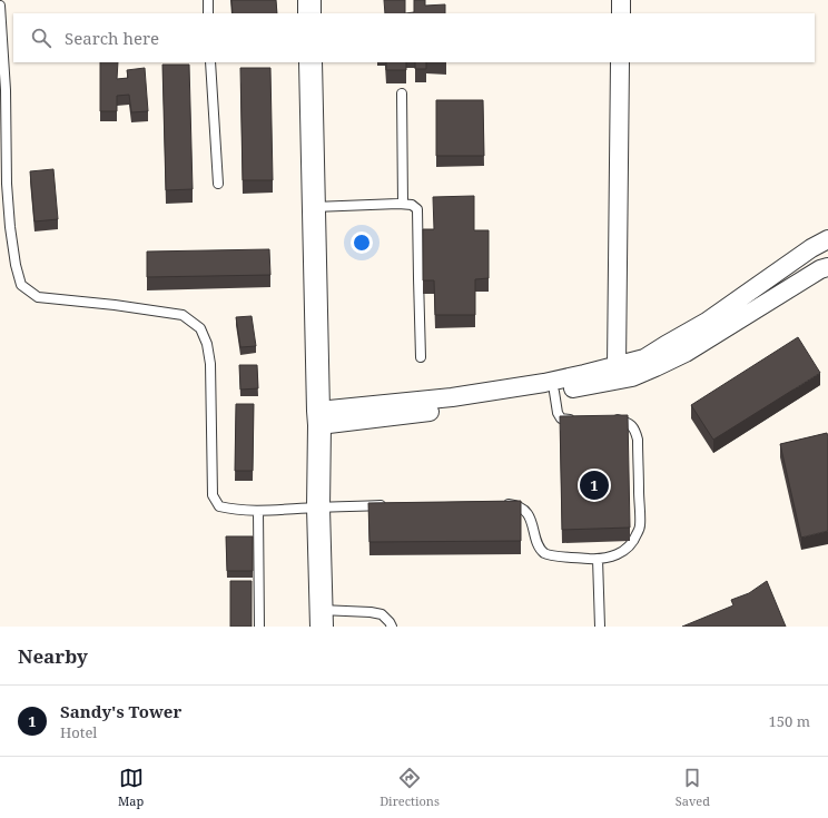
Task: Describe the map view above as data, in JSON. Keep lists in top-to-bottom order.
{
  "page": {
    "search": "Search here",
    "pins": "1",
    "heading": "Nearby",
    "list": [
      {
        "mark": "1",
        "name": "Sandy's Tower",
        "note": "Hotel",
        "value": "150 m"
      }
    ],
    "nav": ["Map", "Directions", "Saved"]
  }
}
